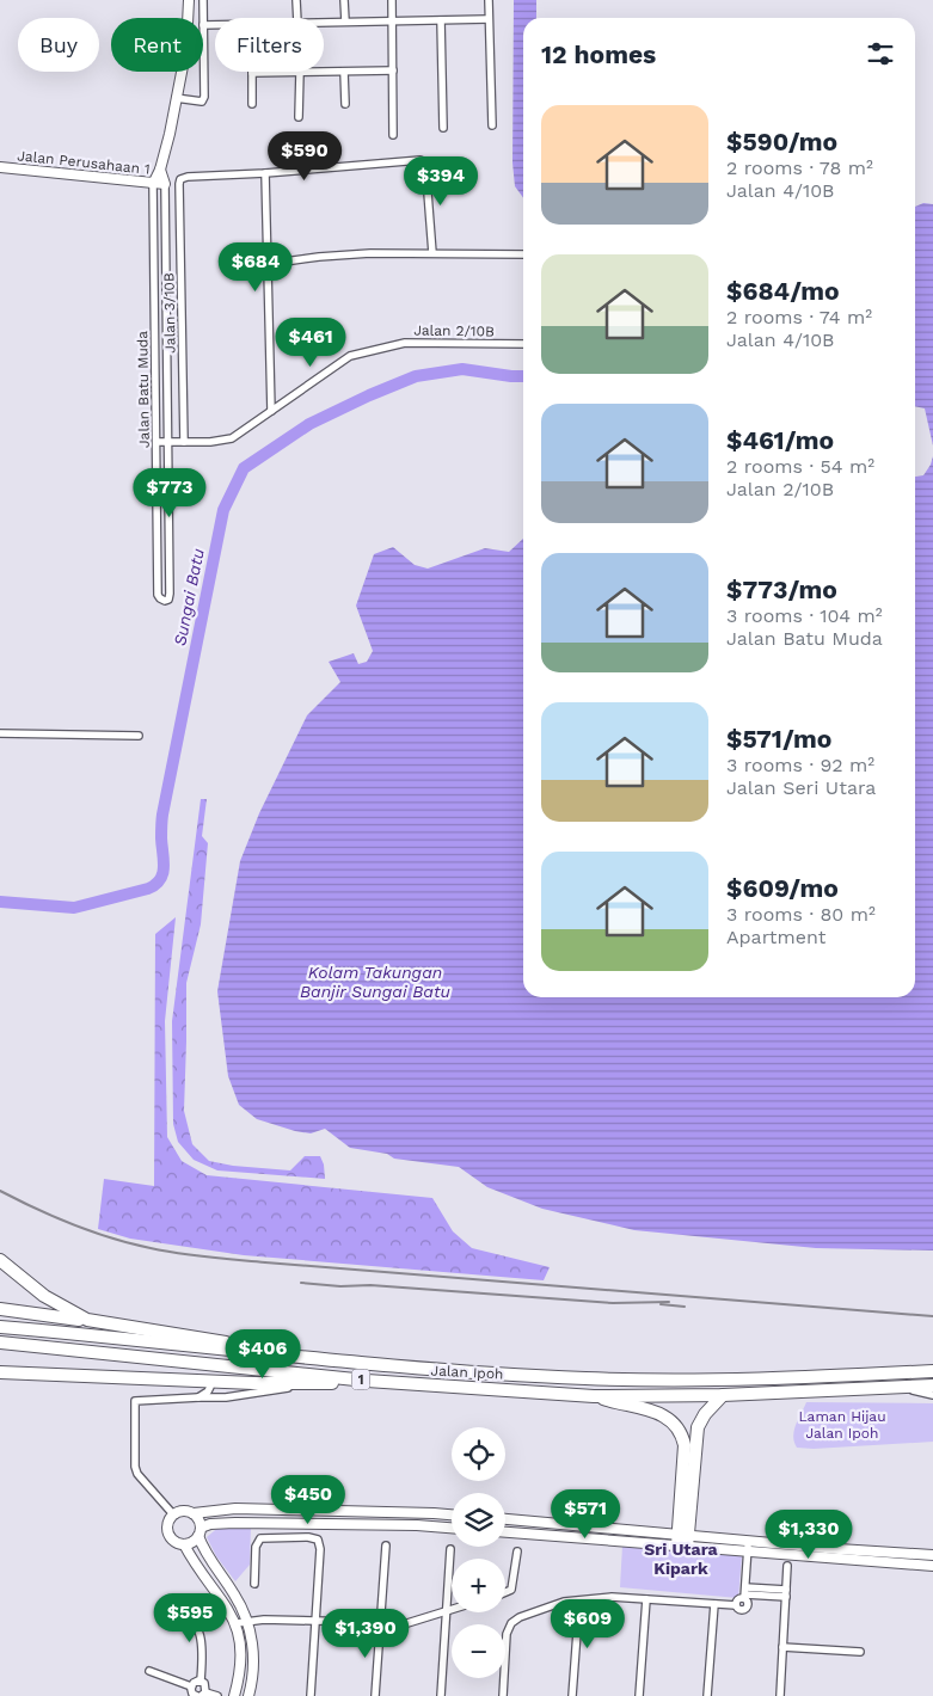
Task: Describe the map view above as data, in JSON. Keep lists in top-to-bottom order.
{
  "streets": {
    "highway": ["Jalan Ipoh", "1"],
    "street": [
      "Jalan Perusahaan 1",
      "Jalan 3/10B",
      "Jalan 2/10B",
      "Jalan Batu Muda"
    ]
  },
  "crossings": [
    ["Jalan Perusahaan 1", "Jalan Batu Muda"],
    ["Jalan 3/10B", "Jalan 2/10B"],
    ["Jalan 2/10B", "Jalan Batu Muda"]
  ],
  "districts": ["Sri Utara Kipark"],
  "water": ["Sungai Batu", "Kolam Takungan Banjir Sungai Batu"],
  "parks": ["Laman Hijau Jalan Ipoh"],
  "page": {
    "chip": ["Buy", "Rent", "Filters"],
    "heading": "12 homes",
    "list": [
      {
        "name": "$590/mo",
        "note": "2 rooms · 78 m² · Jalan 4/10B"
      },
      {
        "name": "$684/mo",
        "note": "2 rooms · 74 m² · Jalan 4/10B"
      },
      {
        "name": "$461/mo",
        "note": "2 rooms · 54 m² · Jalan 2/10B"
      },
      {
        "name": "$773/mo",
        "note": "3 rooms · 104 m² · Jalan Batu Muda"
      },
      {
        "name": "$571/mo",
        "note": "3 rooms · 92 m² · Jalan Seri Utara"
      },
      {
        "name": "$609/mo",
        "note": "3 rooms · 80 m² · Apartment"
      }
    ],
    "price": [
      "$590",
      "$394",
      "$684",
      "$461",
      "$773",
      "$406",
      "$450",
      "$571",
      "$1,330",
      "$595",
      "$609",
      "$1,390"
    ],
    "map_buttons": ["+", "−"]
  }
}
